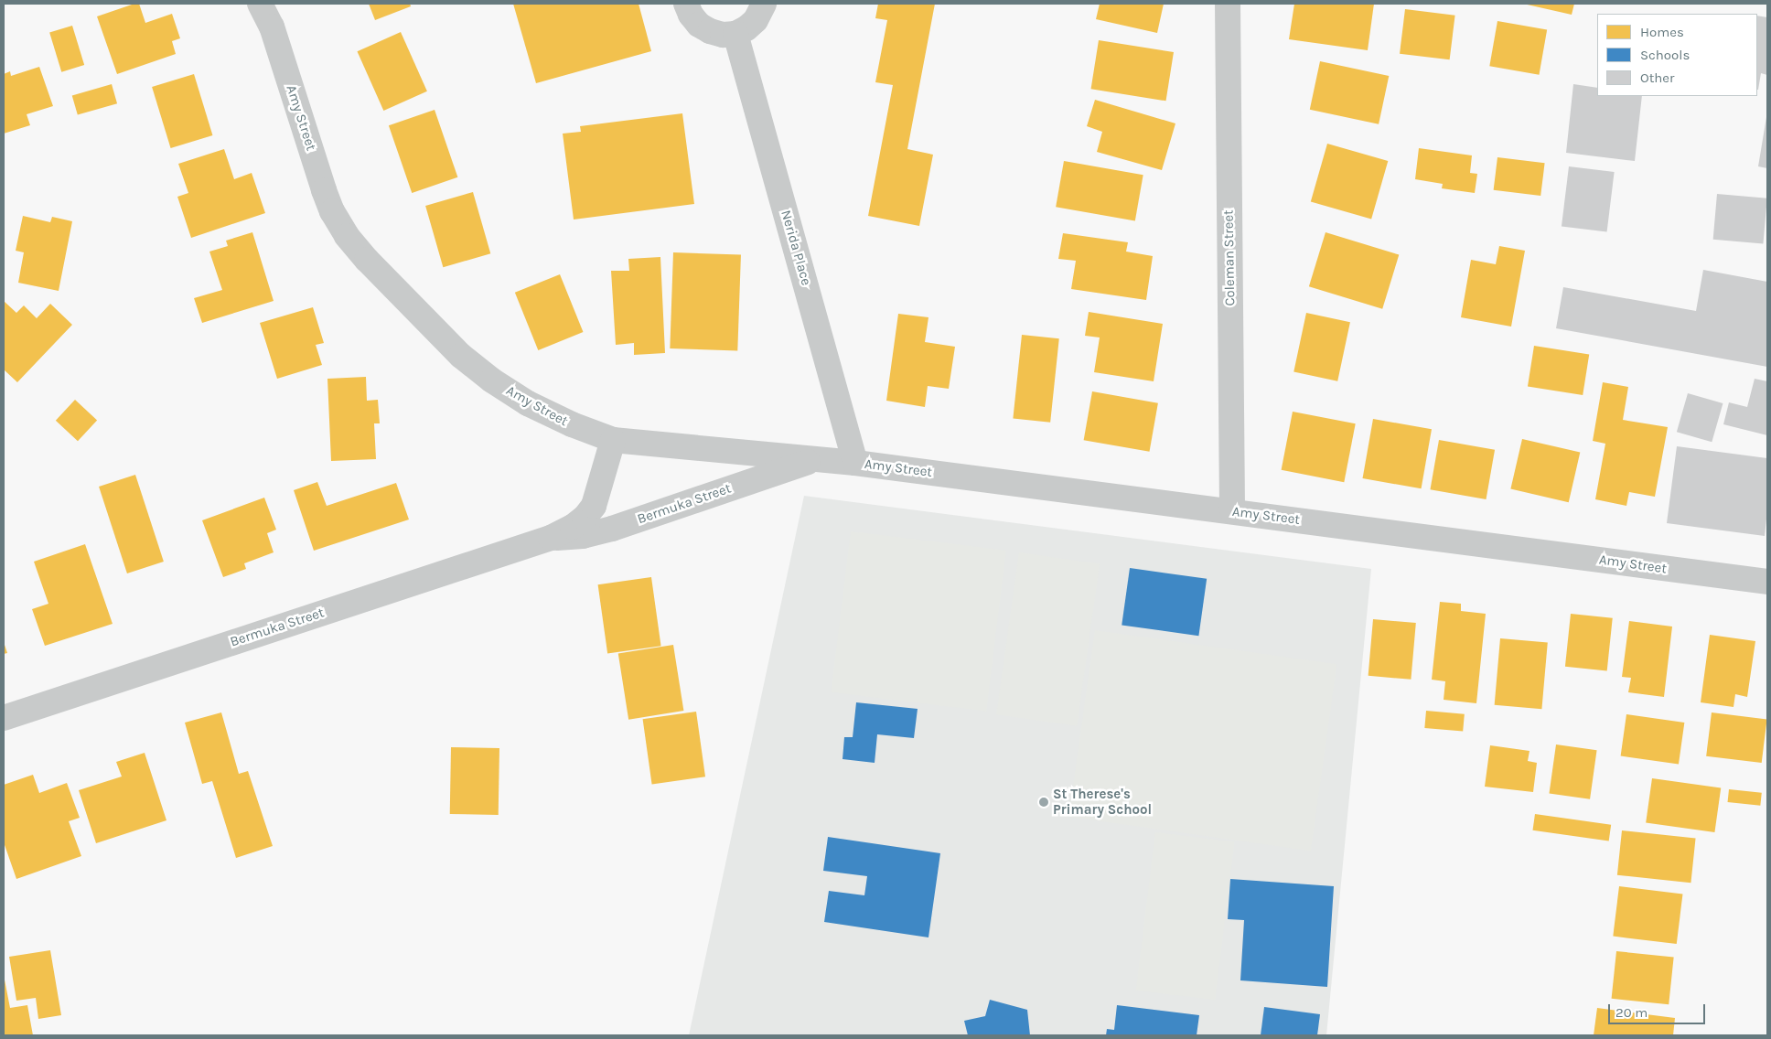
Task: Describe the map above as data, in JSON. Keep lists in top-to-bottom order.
{
  "streets": {
    "street": [
      "Amy Street",
      "Nerida Place",
      "Coleman Street",
      "Bermuka Street"
    ]
  },
  "crossings": [
    ["Amy Street", "Nerida Place"],
    ["Amy Street", "Coleman Street"],
    ["Amy Street", "Bermuka Street"]
  ],
  "places": ["St Therese's Primary School"],
  "legend": ["Homes", "Schools", "Other"],
  "scale_bar": "20 m"
}
